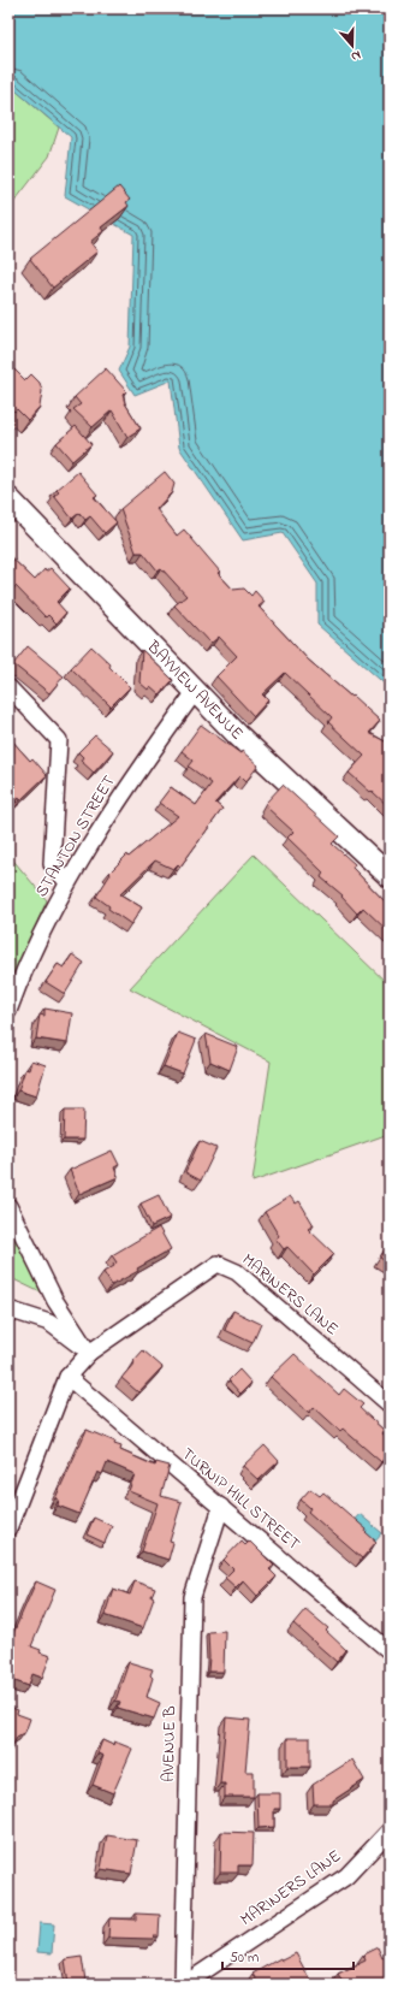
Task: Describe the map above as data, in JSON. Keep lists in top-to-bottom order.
{
  "streets": {
    "main road": ["BAYVIEW AVENUE"],
    "street": [
      "STANTON STREET",
      "MARINERS LANE",
      "TURNIP HILL STREET",
      "AVENUE B"
    ]
  },
  "crossings": [
    ["BAYVIEW AVENUE", "STANTON STREET"],
    ["MARINERS LANE", "AVENUE B"],
    ["TURNIP HILL STREET", "AVENUE B"]
  ],
  "scale_bar": "50 m",
  "north": "bottom"
}
